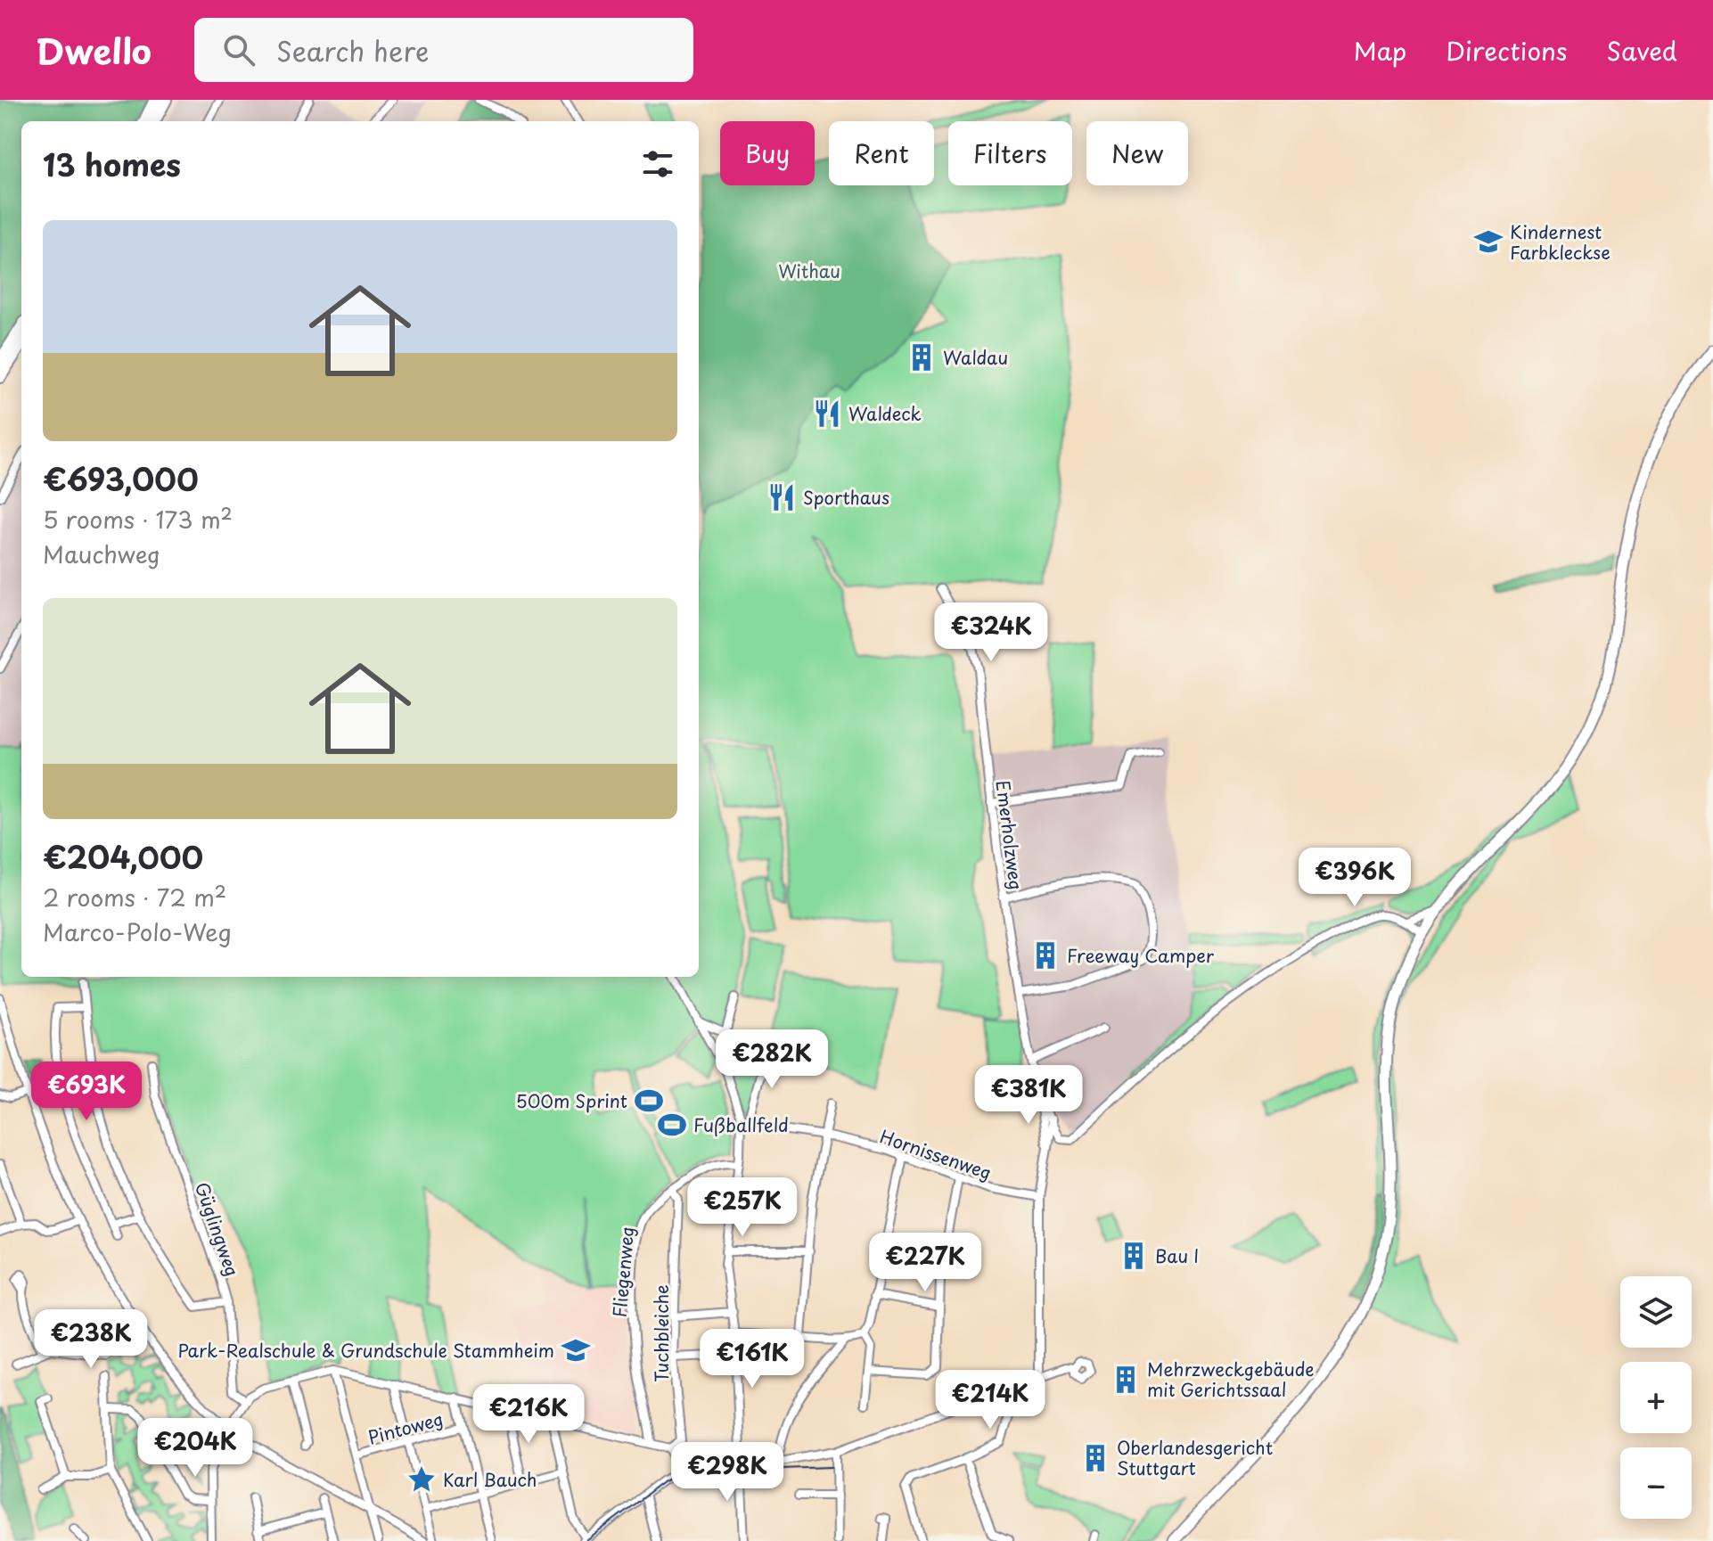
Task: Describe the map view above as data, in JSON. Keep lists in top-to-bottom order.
{
  "streets": {
    "street": [
      "Emerholzweg",
      "Hornissenweg",
      "Güglingweg",
      "Fliegenweg",
      "Tuchbleiche",
      "Pintoweg"
    ]
  },
  "crossings": [
    ["Fliegenweg", "Tuchbleiche"]
  ],
  "parks": ["Withau"],
  "places": {
    "school or university": ["Kindernest Farbkleckse", "Park-Realschule & Grundschule Stammheim"],
    "building": [
      "Waldau",
      "Freeway Camper",
      "Bau I",
      "Mehrzweckgebäude mit Gerichtssaal",
      "Oberlandesgericht Stuttgart"
    ],
    "restaurant": ["Waldeck", "Sporthaus"],
    "sports": ["500m Sprint", "Fußballfeld"],
    "place": ["Karl Bauch"]
  },
  "page": {
    "header": "Dwello",
    "search": "Search here",
    "nav": ["Map", "Directions", "Saved"],
    "chip": [
      "Buy",
      "Rent",
      "Filters",
      "New"
    ],
    "heading": "13 homes",
    "list": [
      {
        "name": "€693,000",
        "note": "5 rooms · 173 m² · Mauchweg"
      },
      {
        "name": "€204,000",
        "note": "2 rooms · 72 m² · Marco-Polo-Weg"
      }
    ],
    "price": [
      "€324K",
      "€396K",
      "€282K",
      "€693K",
      "€381K",
      "€257K",
      "€227K",
      "€238K",
      "€161K",
      "€214K",
      "€216K",
      "€204K",
      "€298K"
    ],
    "map_buttons": ["+", "−"]
  }
}
